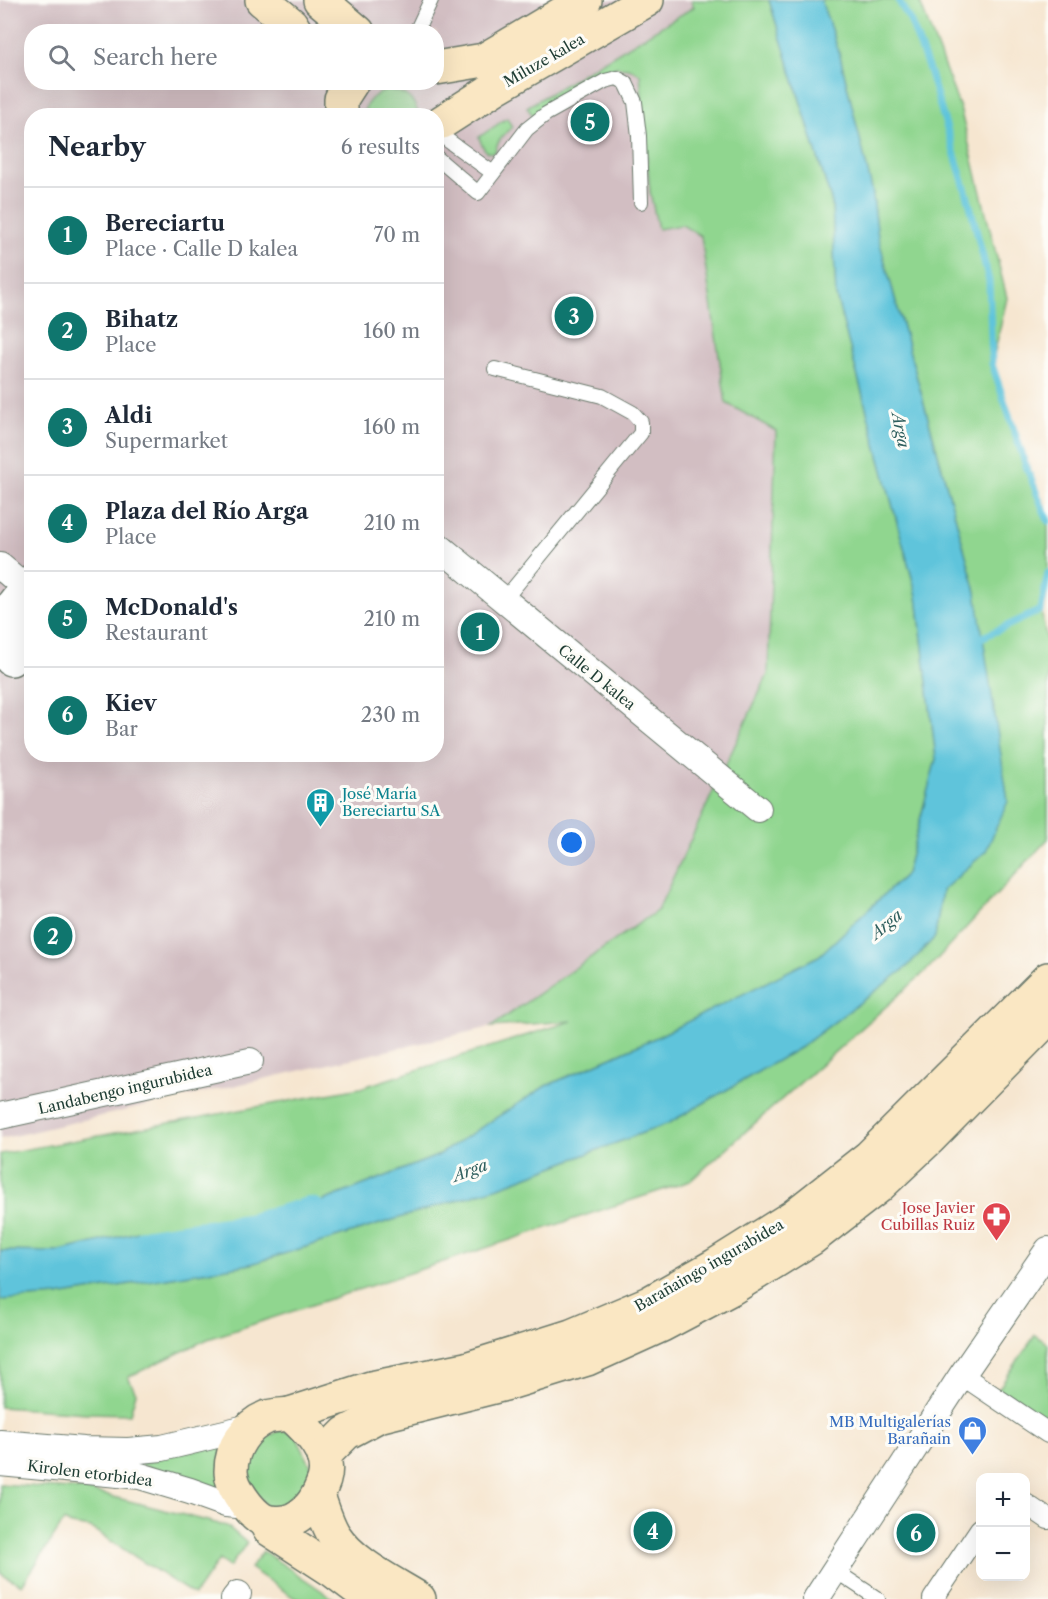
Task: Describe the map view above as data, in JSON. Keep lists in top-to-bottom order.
{
  "streets": {
    "main road": ["Miluze kalea", "Barañaingo ingurabidea"],
    "street": ["Calle D kalea", "Landabengo ingurubidea", "Kirolen etorbidea"]
  },
  "crossings": [
    ["Barañaingo ingurabidea", "Kirolen etorbidea"]
  ],
  "water": ["Arga"],
  "places": {
    "building": ["José María Bereciartu SA"],
    "pharmacy": ["Jose Javier Cubillas Ruiz"],
    "shop": ["MB Multigalerías Barañain"]
  },
  "page": {
    "search": "Search here",
    "pins": [
      "5",
      "3",
      "1",
      "2",
      "4",
      "6"
    ],
    "heading": ["Nearby", "6 results"],
    "list": [
      {
        "mark": "1",
        "name": "Bereciartu",
        "note": "Place · Calle D kalea",
        "value": "70 m"
      },
      {
        "mark": "2",
        "name": "Bihatz",
        "note": "Place",
        "value": "160 m"
      },
      {
        "mark": "3",
        "name": "Aldi",
        "note": "Supermarket",
        "value": "160 m"
      },
      {
        "mark": "4",
        "name": "Plaza del Río Arga",
        "note": "Place",
        "value": "210 m"
      },
      {
        "mark": "5",
        "name": "McDonald's",
        "note": "Restaurant",
        "value": "210 m"
      },
      {
        "mark": "6",
        "name": "Kiev",
        "note": "Bar",
        "value": "230 m"
      }
    ],
    "map_buttons": ["+", "−"]
  }
}
